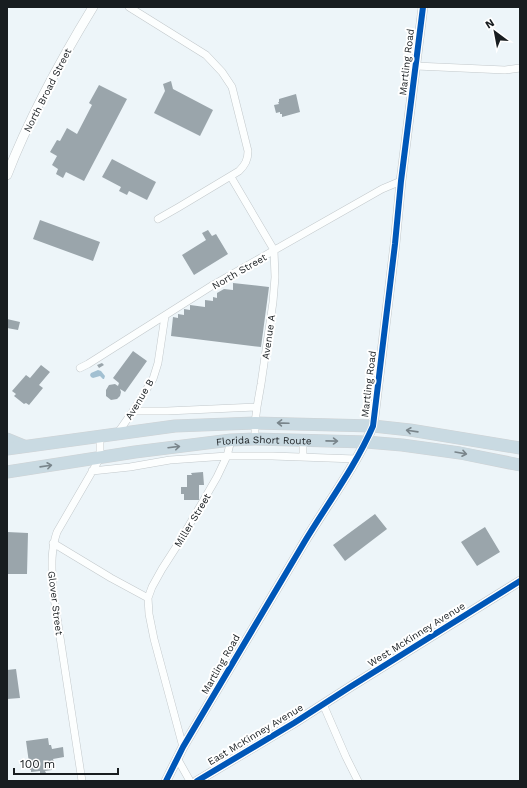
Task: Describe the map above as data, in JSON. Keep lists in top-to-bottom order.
{
  "streets": {
    "highway": ["Florida Short Route"],
    "street": [
      "Martling Road",
      "North Broad Street",
      "North Street",
      "Avenue A",
      "Avenue B",
      "Miller Street",
      "Glover Street",
      "West McKinney Avenue",
      "East McKinney Avenue"
    ]
  },
  "crossings": [
    ["Martling Road", "North Street"],
    ["Martling Road", "Florida Short Route"],
    ["Martling Road", "Miller Street"],
    ["North Street", "Avenue A"],
    ["North Street", "Avenue B"],
    ["Avenue A", "Florida Short Route"],
    ["Avenue B", "Florida Short Route"],
    ["Florida Short Route", "Miller Street"],
    ["Florida Short Route", "Glover Street"],
    ["West McKinney Avenue", "East McKinney Avenue"]
  ],
  "scale_bar": "100 m",
  "north": "top left"
}
